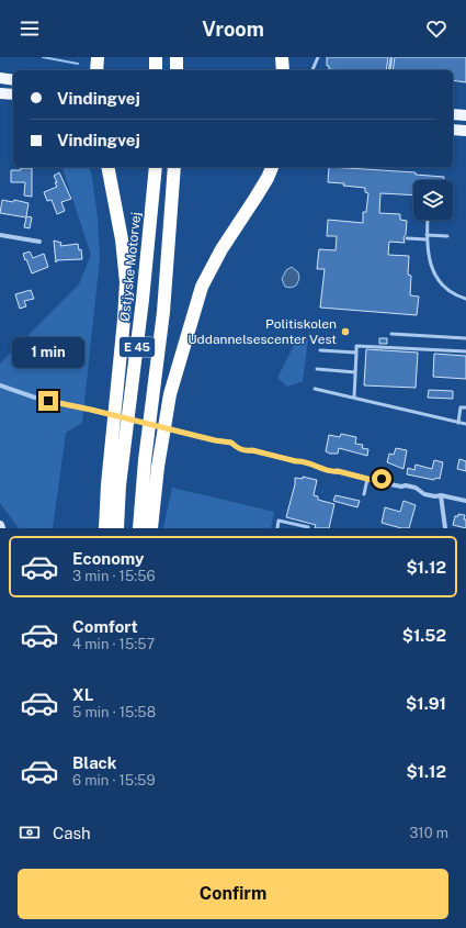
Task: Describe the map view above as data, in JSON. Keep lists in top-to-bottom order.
{
  "streets": {
    "highway": ["Østjyske Motorvej", "E 45"]
  },
  "places": ["Politiskolen Uddannelsescenter Vest"],
  "page": {
    "header": "Vroom",
    "banner": ["Vindingvej", "Vindingvej"],
    "bubble": "1 min",
    "list": [
      {
        "name": "Economy",
        "note": "3 min · 15:56",
        "value": "$1.12"
      },
      {
        "name": "Comfort",
        "note": "4 min · 15:57",
        "value": "$1.52"
      },
      {
        "name": "XL",
        "note": "5 min · 15:58",
        "value": "$1.91"
      },
      {
        "name": "Black",
        "note": "6 min · 15:59",
        "value": "$1.12"
      }
    ],
    "pay": ["Cash", "310 m"],
    "buttons": "Confirm"
  }
}
